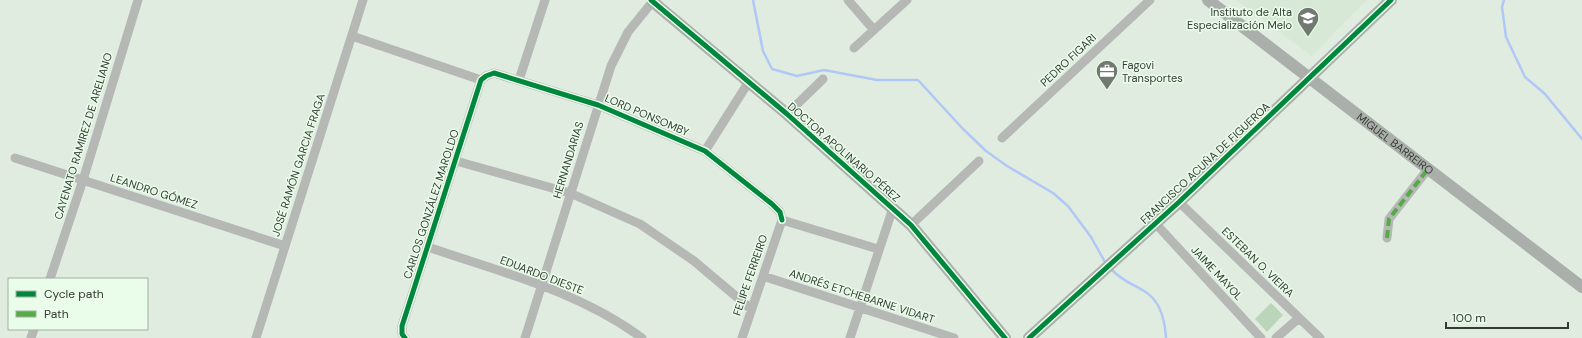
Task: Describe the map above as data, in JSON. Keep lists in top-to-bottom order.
{
  "streets": {
    "street": [
      "PEDRO FIGARI",
      "LORD PONSOMBY",
      "CAYENATO RAMIREZ DE ARELIANO",
      "MIGUEL BARREIRO",
      "DOCTOR APOLINARIO PÉREZ",
      "HERNANDARIAS",
      "FRANCISCO ACUÑA DE FIGUEROA",
      "JOSÉ RAMÓN GARCIA FRAGA",
      "LEANDRO GÓMEZ",
      "CARLOS GONZÁLEZ MAROLDO",
      "ESTEBAN O. VIEIRA",
      "JAIME MAYOL",
      "EDUARDO DIESTE",
      "FELIPE FERREIRO",
      "ANDRÉS ETCHEBARNE VIDART"
    ]
  },
  "crossings": [
    ["LORD PONSOMBY", "HERNANDARIAS"],
    ["LORD PONSOMBY", "CARLOS GONZÁLEZ MAROLDO"],
    ["LORD PONSOMBY", "FELIPE FERREIRO"],
    ["CAYENATO RAMIREZ DE ARELIANO", "LEANDRO GÓMEZ"],
    ["MIGUEL BARREIRO", "FRANCISCO ACUÑA DE FIGUEROA"],
    ["DOCTOR APOLINARIO PÉREZ", "HERNANDARIAS"],
    ["HERNANDARIAS", "EDUARDO DIESTE"],
    ["FRANCISCO ACUÑA DE FIGUEROA", "ESTEBAN O. VIEIRA"],
    ["FRANCISCO ACUÑA DE FIGUEROA", "JAIME MAYOL"],
    ["JOSÉ RAMÓN GARCIA FRAGA", "LEANDRO GÓMEZ"],
    ["CARLOS GONZÁLEZ MAROLDO", "EDUARDO DIESTE"],
    ["FELIPE FERREIRO", "ANDRÉS ETCHEBARNE VIDART"]
  ],
  "places": {
    "school or university": ["Instituto de Alta Especialización Melo"],
    "office": ["Fagovi Transportes"]
  },
  "legend": ["Cycle path", "Path"],
  "scale_bar": "100 m"
}
